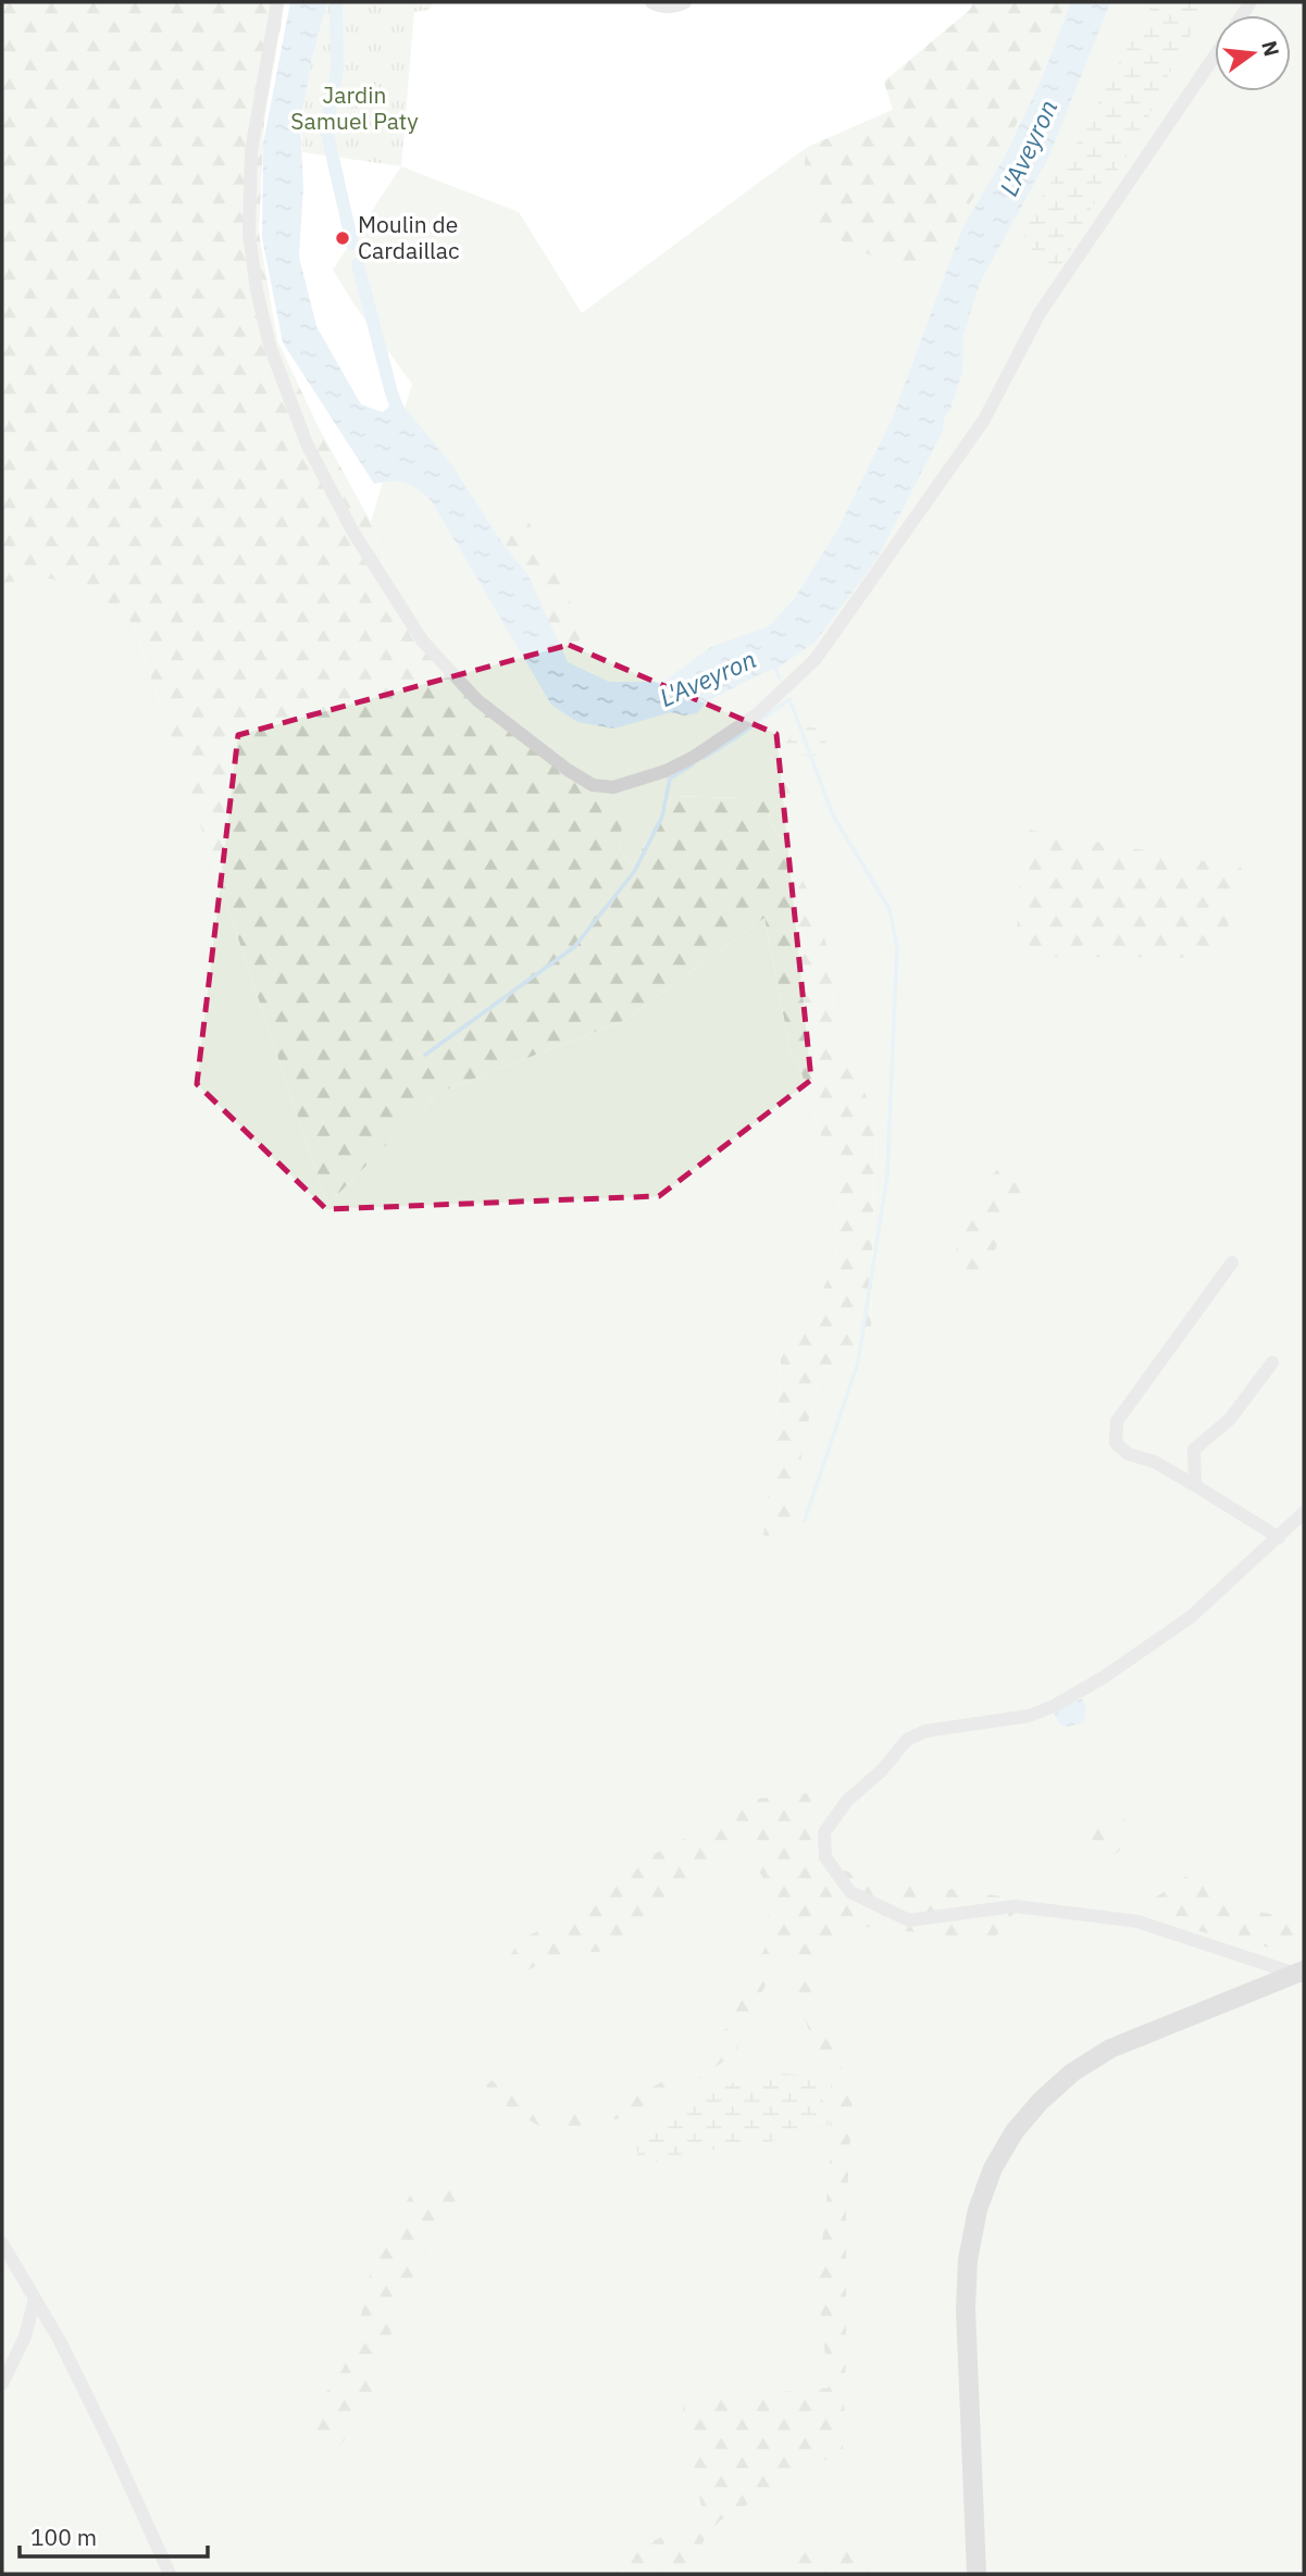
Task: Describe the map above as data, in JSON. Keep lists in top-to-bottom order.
{
  "water": ["L'Aveyron"],
  "parks": ["Jardin Samuel Paty"],
  "places": ["Moulin de Cardaillac"],
  "scale_bar": "100 m",
  "north": "right"
}
